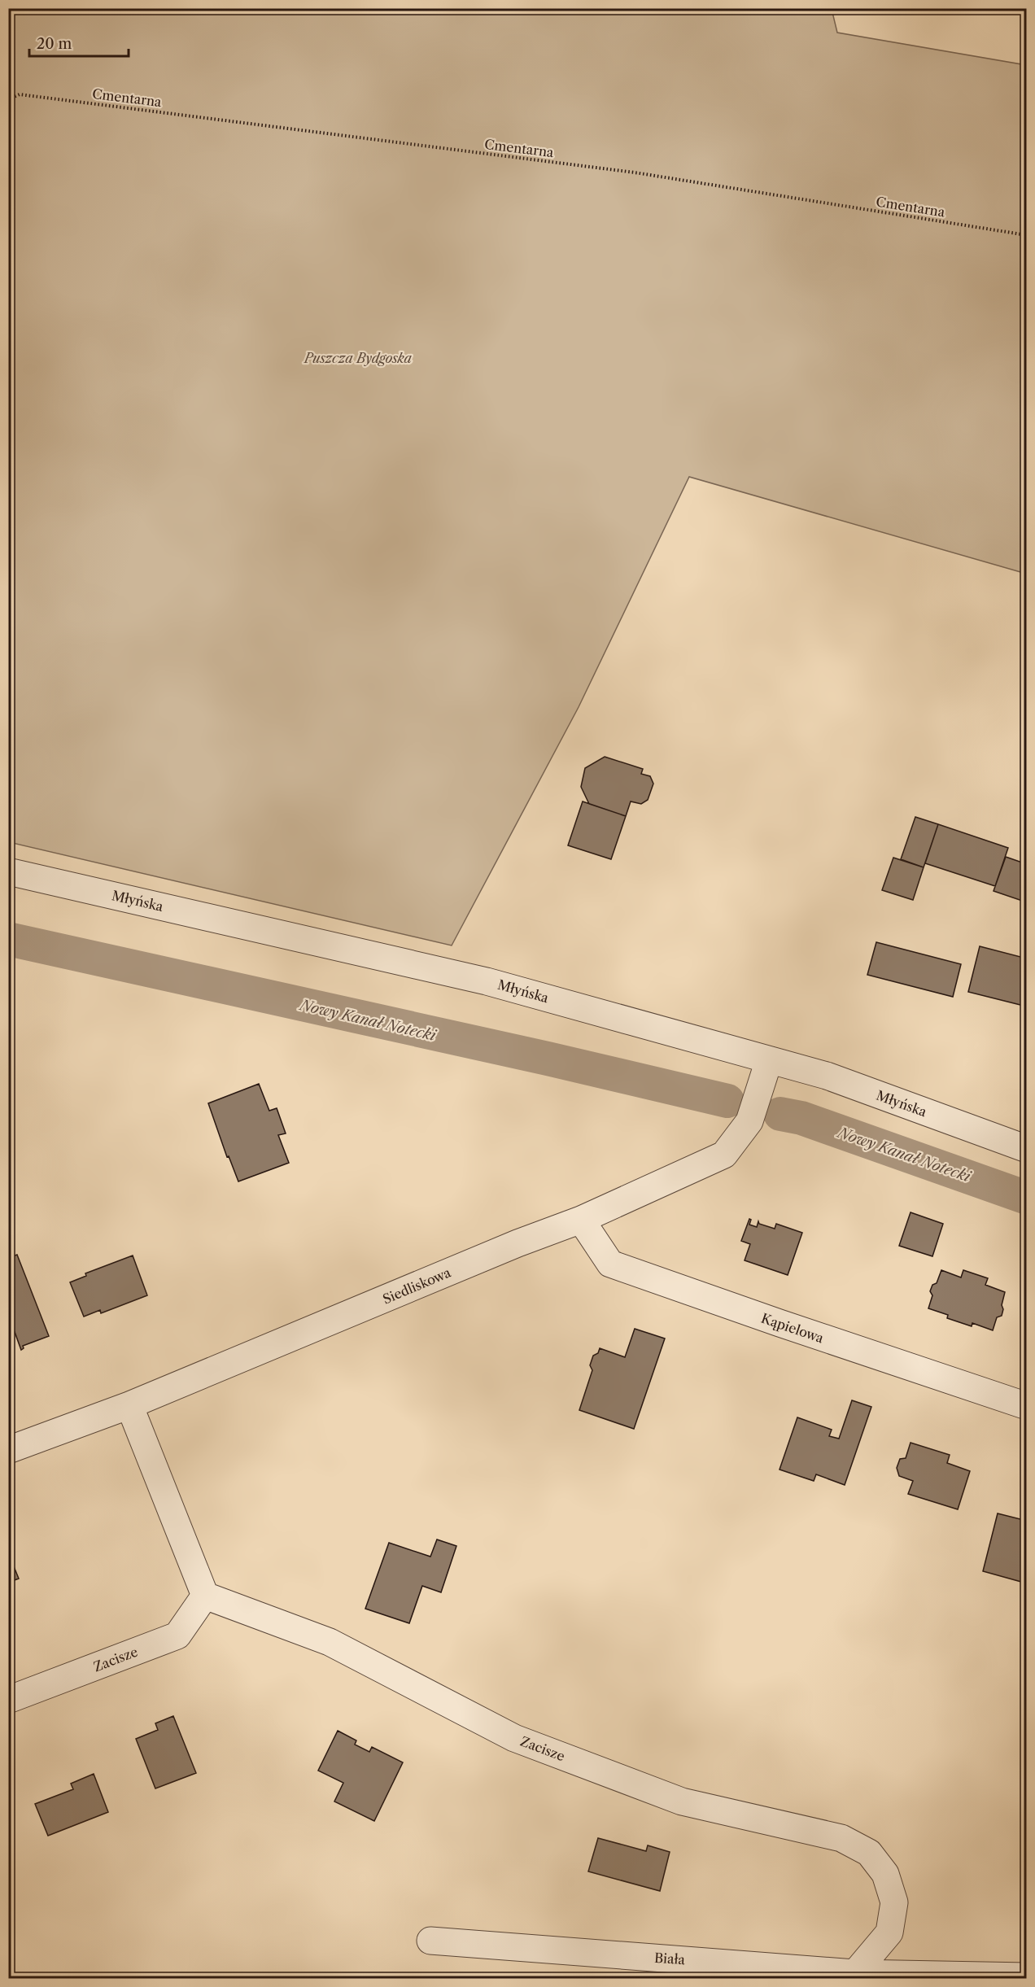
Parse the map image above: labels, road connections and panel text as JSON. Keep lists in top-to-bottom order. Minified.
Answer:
{"streets":{"street":["Młyńska","Siedliskowa","Kąpielowa","Zacisze","Biała"],"path":["Cmentarna"]},"crossings":[["Młyńska","Siedliskowa"],["Siedliskowa","Kąpielowa"],["Zacisze","Biała"]],"water":["Nowy Kanał Notecki"],"parks":["Puszcza Bydgoska"],"scale_bar":"20 m"}
